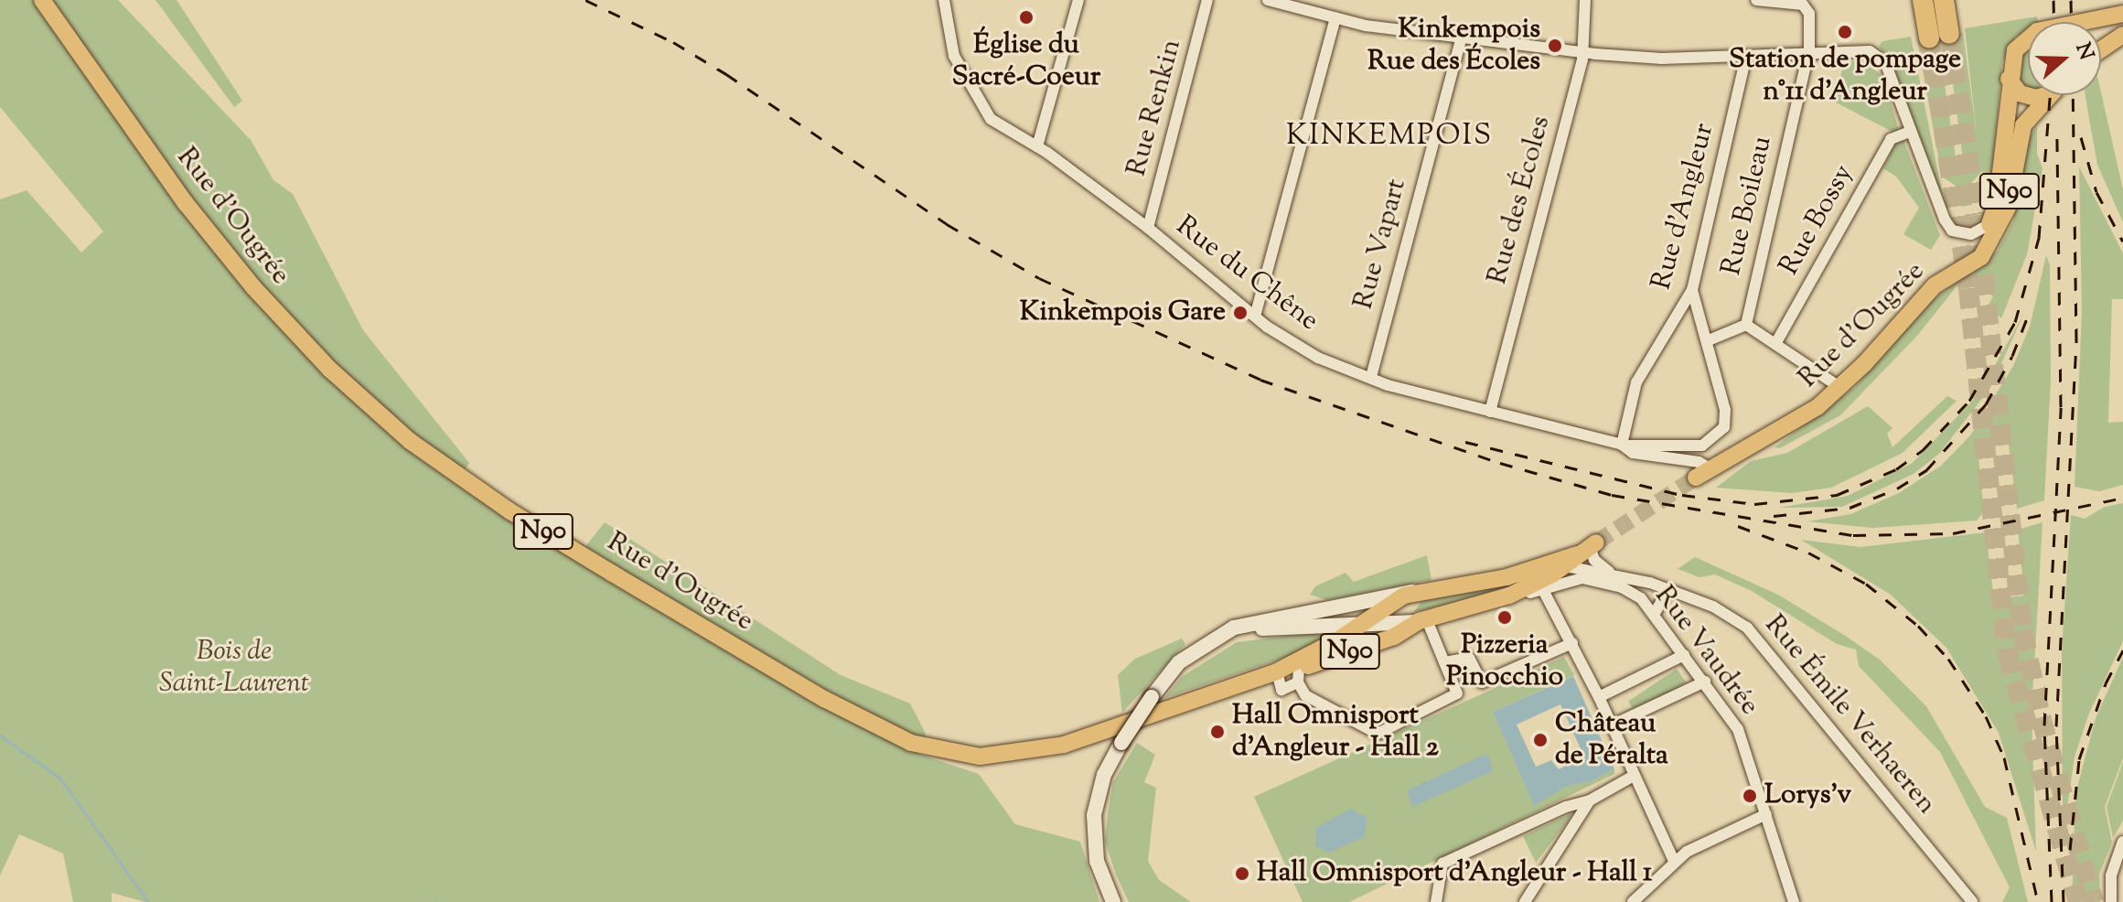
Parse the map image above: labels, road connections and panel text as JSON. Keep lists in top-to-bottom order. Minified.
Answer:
{"streets":{"main road":["N90","Rue d'Ougrée"],"street":["Rue Renkin","Rue des Écoles","Rue Boileau","Rue d'Angleur","Rue Bossy","Rue Vapart","Rue du Chêne","Rue Vaudrée","Rue Émile Verhaeren"]},"crossings":[["Rue Renkin","Rue du Chêne"],["Rue des Écoles","Rue du Chêne"],["Rue d'Angleur","Rue du Chêne"],["Rue d'Ougrée","Rue du Chêne"],["Rue d'Ougrée","Rue Vaudrée"],["Rue d'Ougrée","Rue Émile Verhaeren"],["Rue Vapart","Rue du Chêne"]],"districts":["KINKEMPOIS"],"parks":["Bois de Saint-Laurent"],"places":["Église du Sacré-Coeur","Station de pompage n°11 d'Angleur","Kinkempois Rue des Écoles","Kinkempois Gare","Pizzeria Pinocchio","Hall Omnisport d'Angleur - Hall 2","Château de Péralta","Lorys'v","Hall Omnisport d'Angleur - Hall 1"],"north":"right"}
